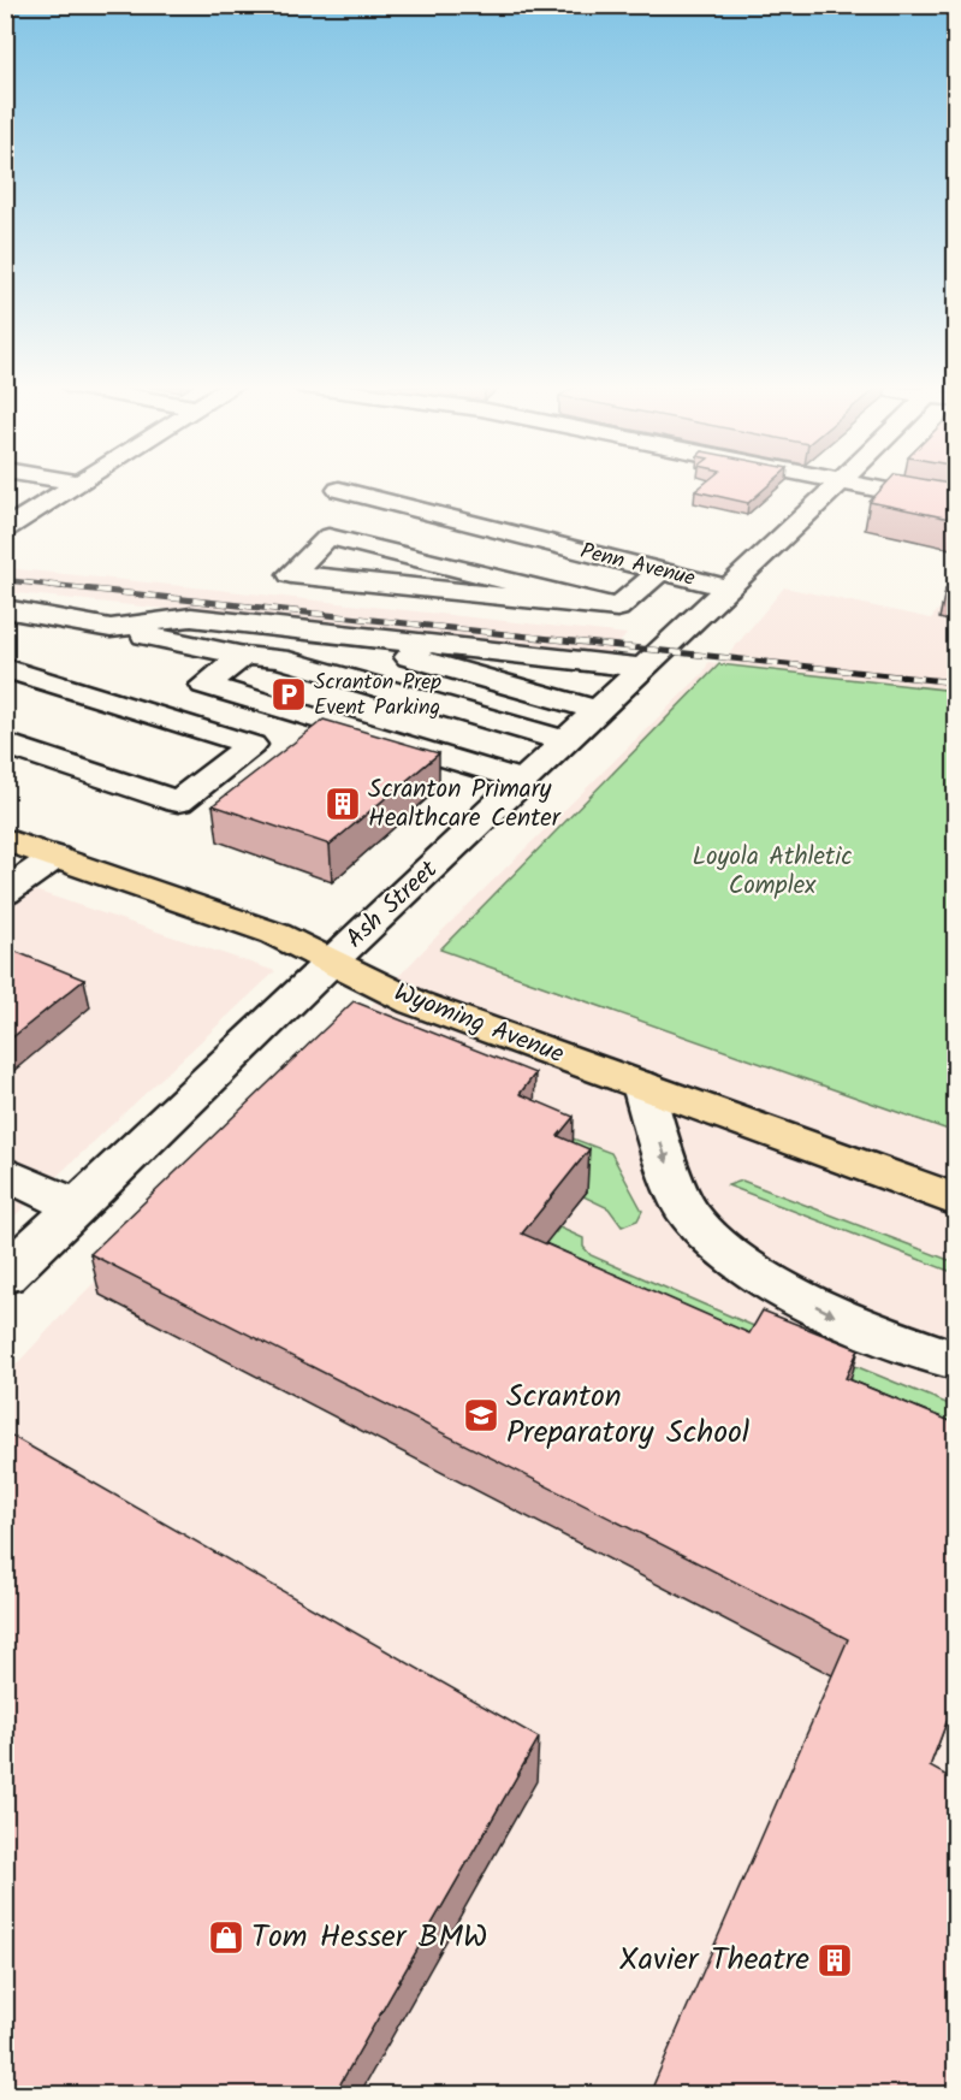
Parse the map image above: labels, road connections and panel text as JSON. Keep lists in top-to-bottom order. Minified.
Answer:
{"streets":{"main road":["Wyoming Avenue"],"street":["Penn Avenue","Ash Street"]},"crossings":[["Penn Avenue","Ash Street"],["Ash Street","Wyoming Avenue"]],"parks":["Loyola Athletic Complex"],"places":{"parking":["Scranton Prep Event Parking"],"building":["Scranton Primary Healthcare Center","Xavier Theatre"],"school or university":["Scranton Preparatory School"],"shop":["Tom Hesser BMW"]}}
